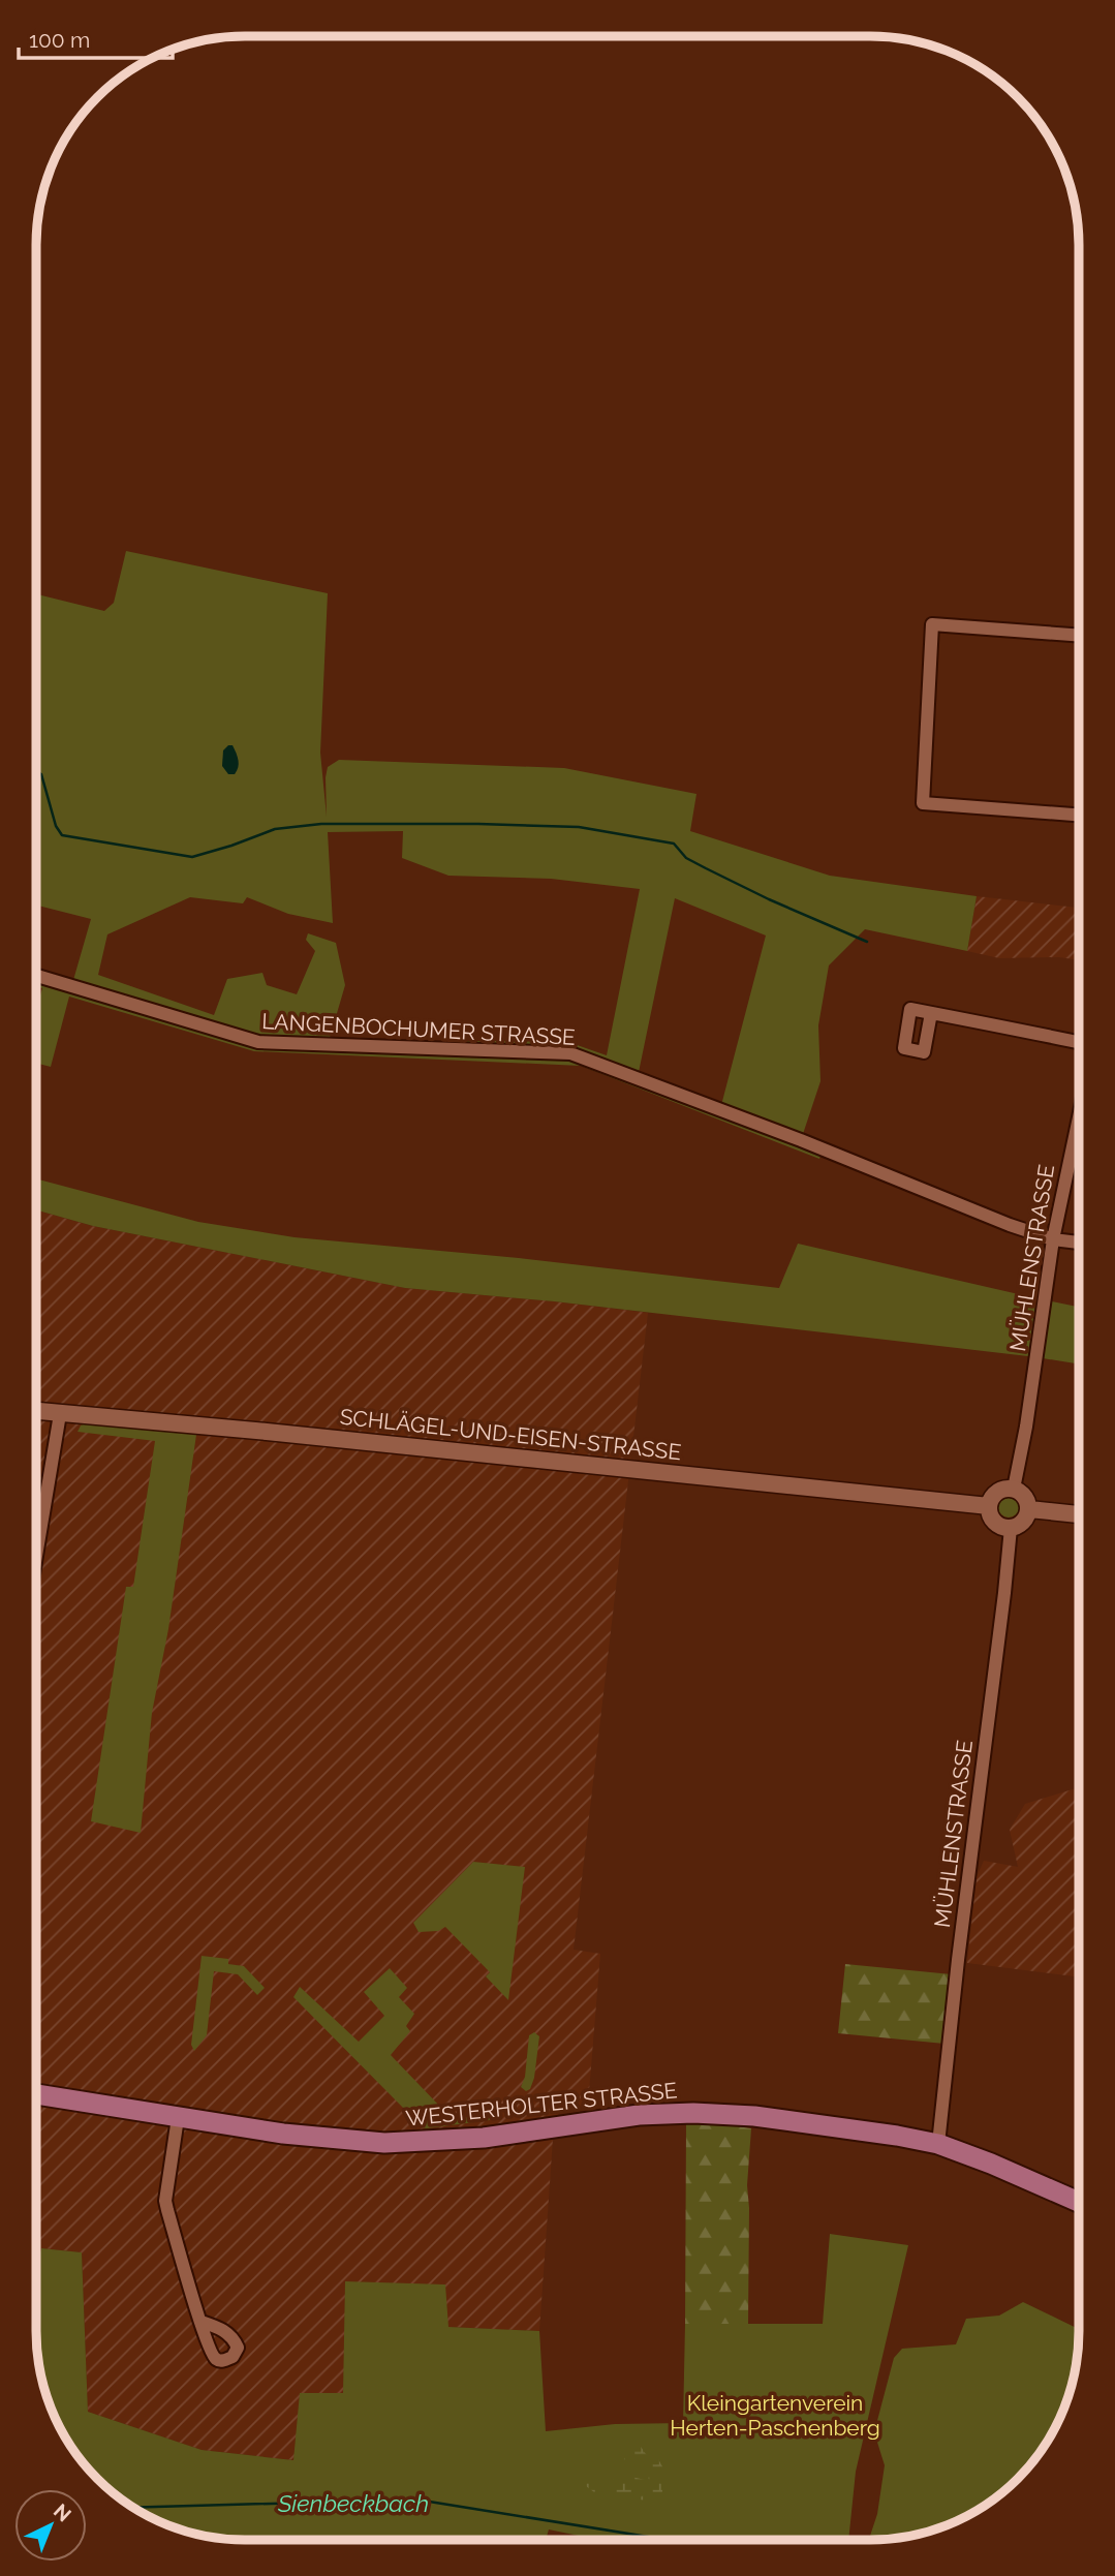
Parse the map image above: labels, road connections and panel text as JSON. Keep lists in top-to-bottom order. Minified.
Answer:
{"streets":{"main road":["WESTERHOLTER STRASSE"],"street":["LANGENBOCHUMER STRASSE","MÜHLENSTRASSE","SCHLÄGEL-UND-EISEN-STRASSE"]},"crossings":[["LANGENBOCHUMER STRASSE","MÜHLENSTRASSE"],["MÜHLENSTRASSE","SCHLÄGEL-UND-EISEN-STRASSE"],["MÜHLENSTRASSE","WESTERHOLTER STRASSE"]],"water":["Sienbeckbach"],"parks":["Kleingartenverein Herten-Paschenberg"],"scale_bar":"100 m","north":"top right"}
